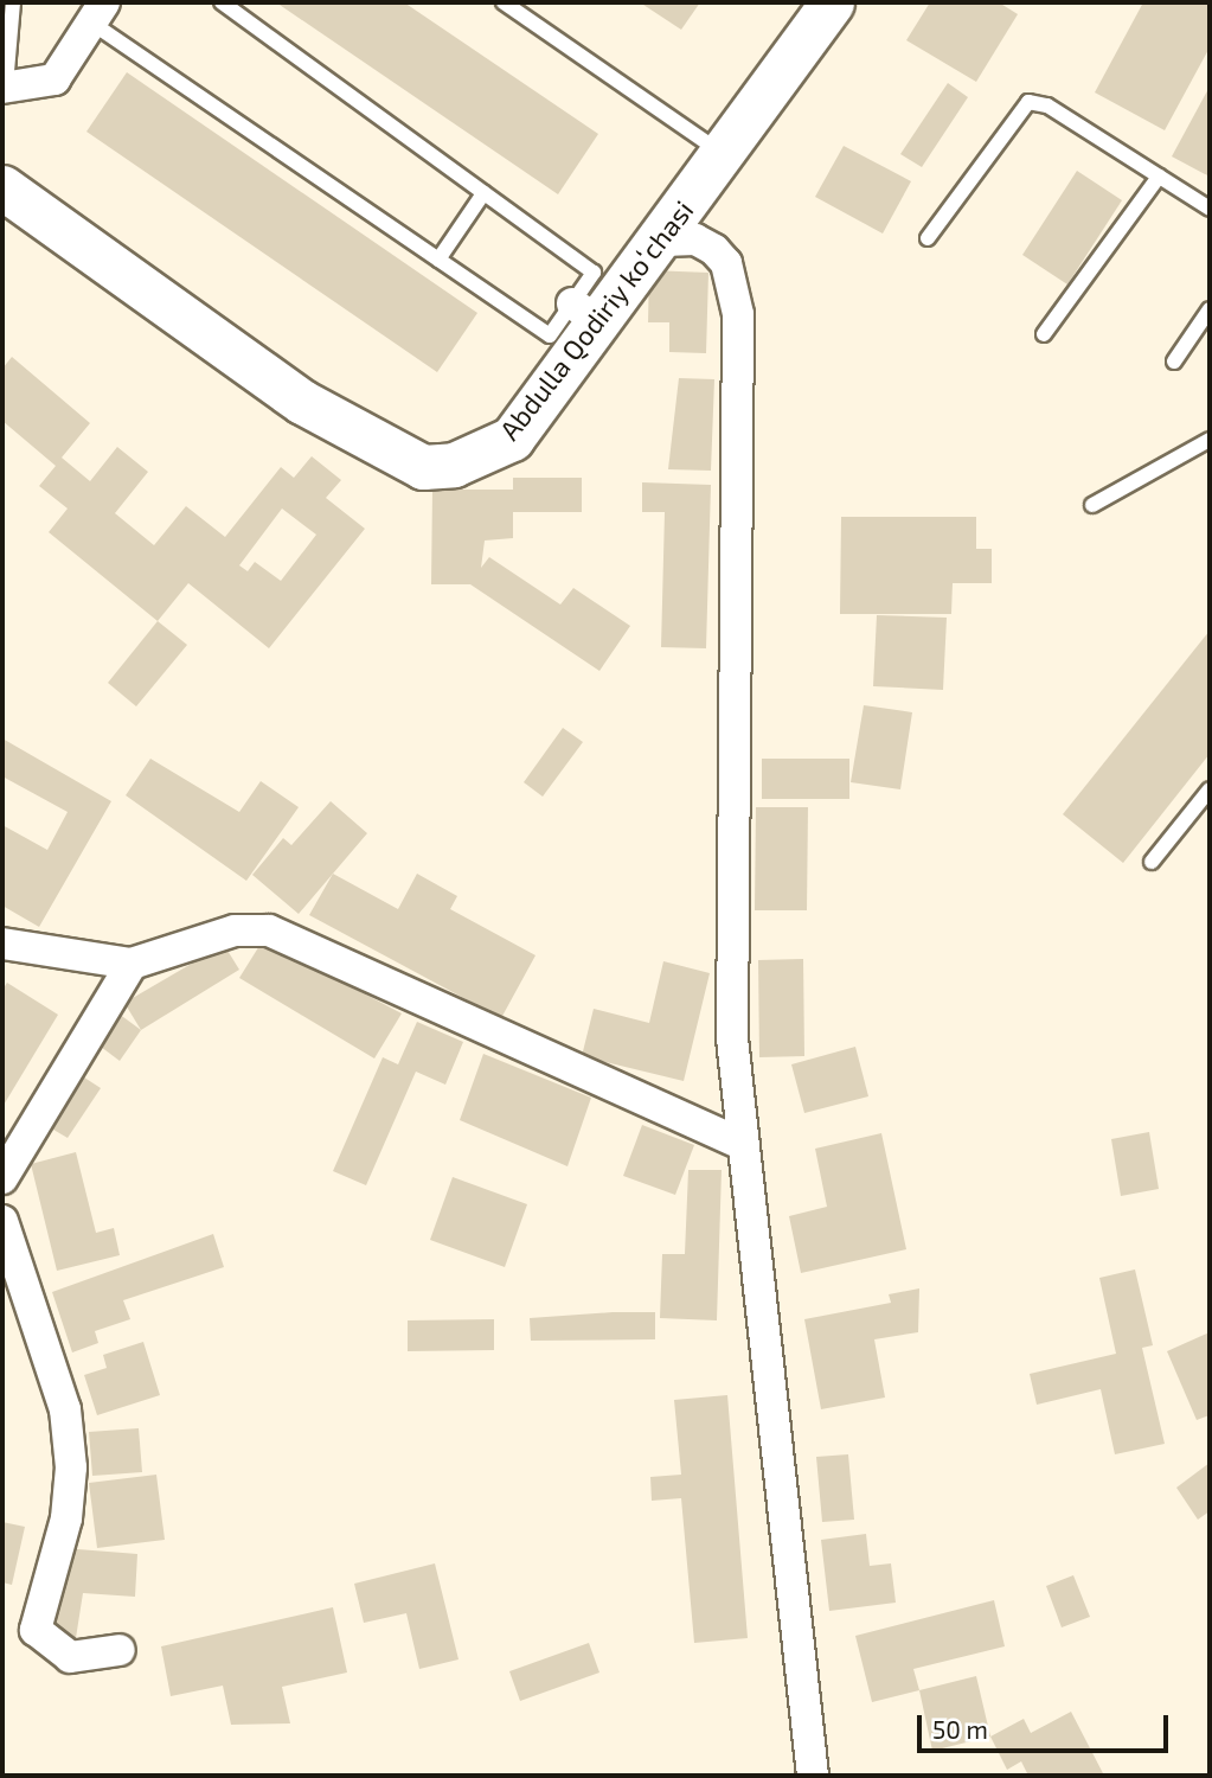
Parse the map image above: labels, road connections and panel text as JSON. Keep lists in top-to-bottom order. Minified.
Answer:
{"streets":{"street":["Abdulla Qodiriy koʻchasi"]},"scale_bar":"50 m"}
